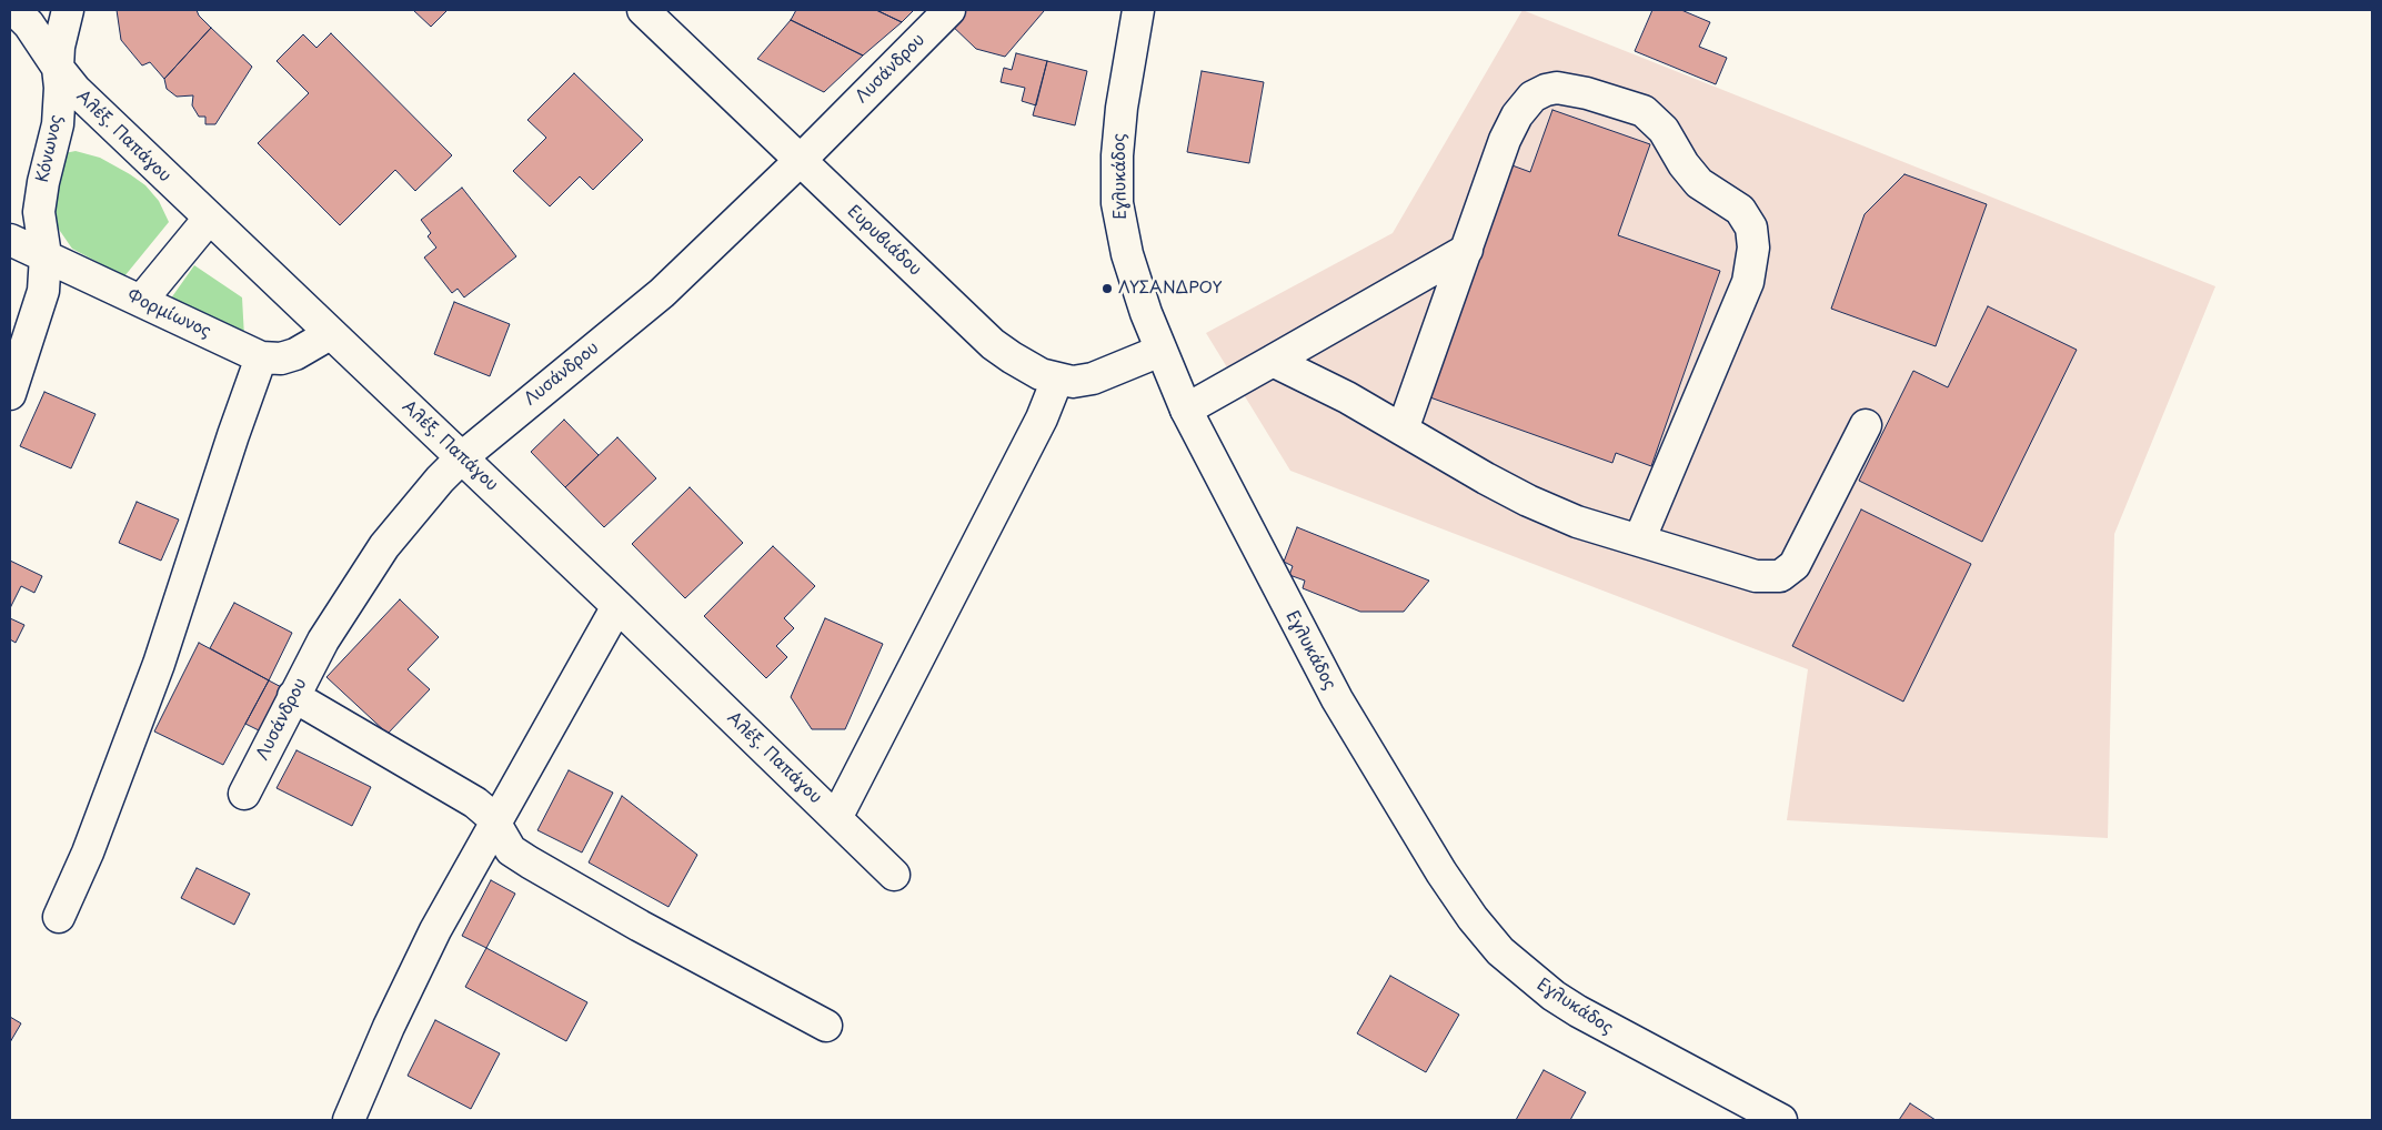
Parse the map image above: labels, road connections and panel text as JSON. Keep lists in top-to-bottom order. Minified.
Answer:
{"streets":{"street":["Λυσάνδρου","Αλέξ. Παπάγου","Κόνωνος","Εγλυκάδος","Ευρυβιάδου","Φορμίωνος"]},"crossings":[["Λυσάνδρου","Αλέξ. Παπάγου"],["Λυσάνδρου","Ευρυβιάδου"],["Αλέξ. Παπάγου","Κόνωνος"],["Αλέξ. Παπάγου","Φορμίωνος"],["Κόνωνος","Φορμίωνος"],["Εγλυκάδος","Ευρυβιάδου"]],"places":["ΛΥΣΑΝΔΡΟΥ"]}
